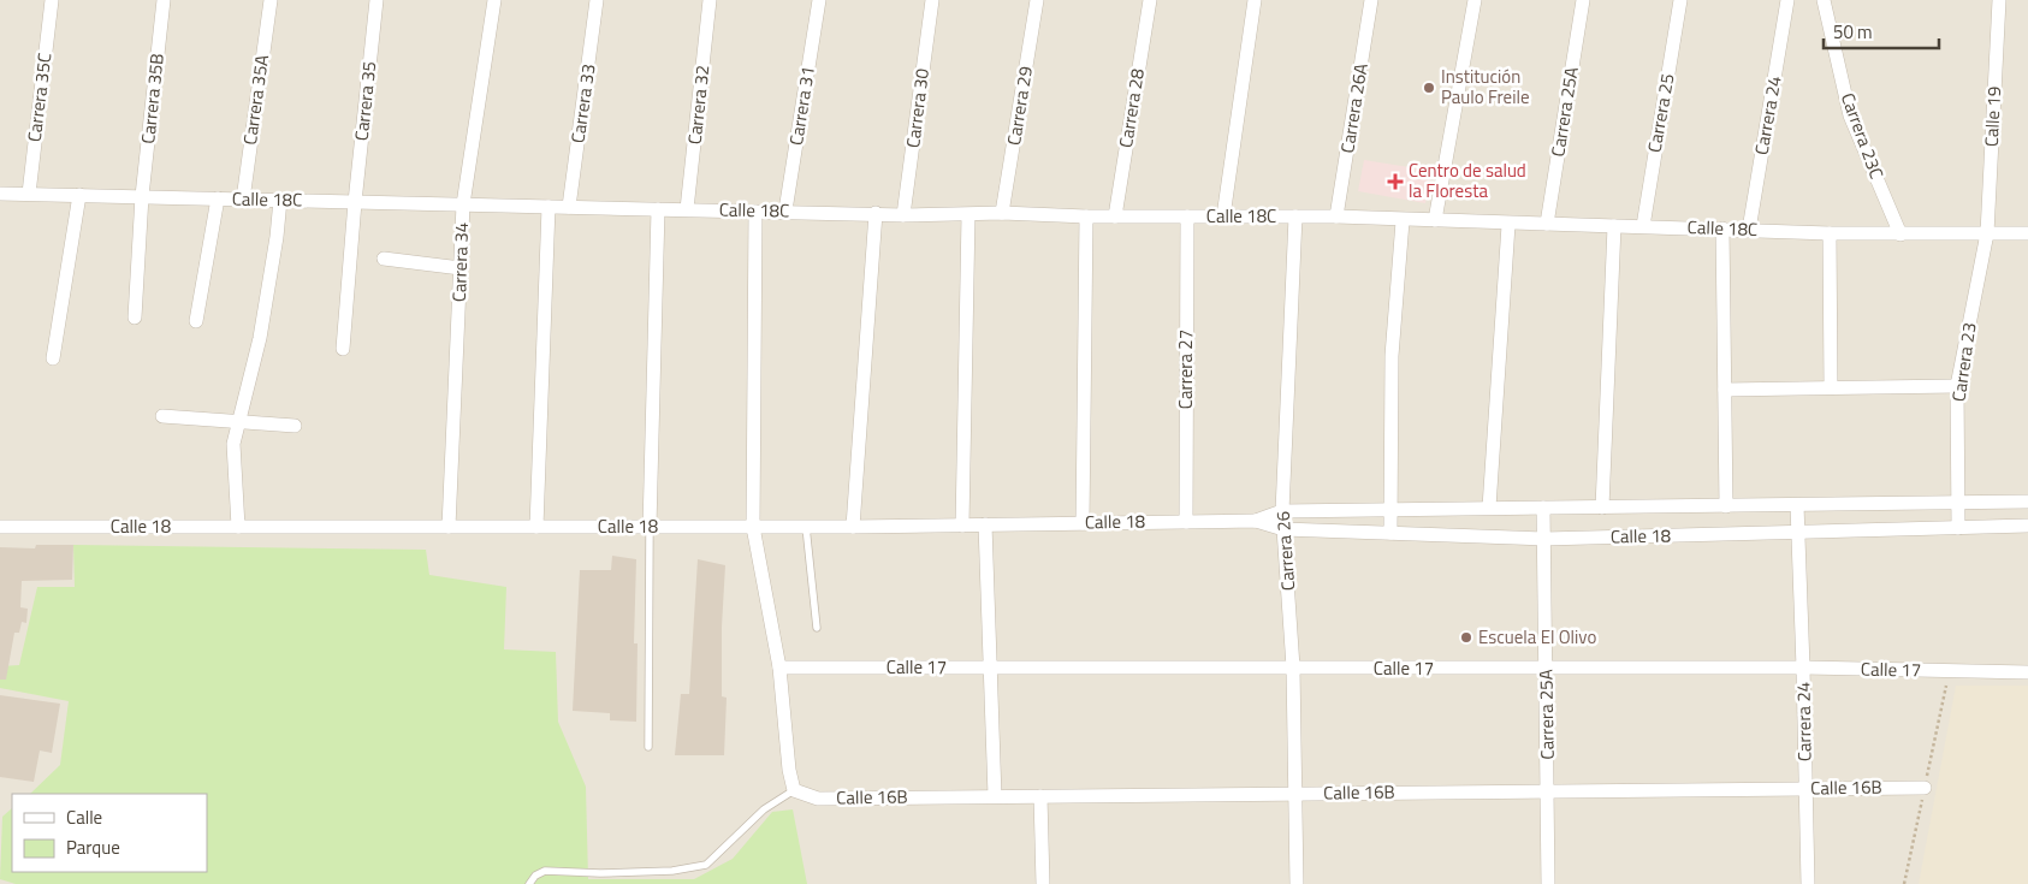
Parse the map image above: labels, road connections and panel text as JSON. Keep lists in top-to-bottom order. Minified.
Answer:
{"streets":{"street":["Carrera 35C","Carrera 35B","Carrera 35A","Carrera 35","Carrera 33","Carrera 32","Carrera 31","Carrera 29","Carrera 30","Carrera 28","Carrera 26A","Carrera 25A","Carrera 25","Carrera 24","Calle 19","Carrera 23C","Calle 18C","Carrera 34","Carrera 23","Carrera 27","Calle 18","Carrera 26","Calle 17","Calle 16B"]},"crossings":[["Carrera 35C","Calle 18C"],["Carrera 35B","Calle 18C"],["Carrera 35A","Calle 18C"],["Carrera 35","Calle 18C"],["Carrera 33","Calle 18C"],["Carrera 32","Calle 18C"],["Carrera 31","Calle 18C"],["Carrera 29","Calle 18C"],["Carrera 30","Calle 18C"],["Carrera 28","Calle 18C"],["Carrera 26A","Calle 18C"],["Carrera 25A","Calle 18C"],["Carrera 25A","Calle 18"],["Carrera 25A","Calle 17"],["Carrera 25A","Calle 16B"],["Carrera 25","Calle 18C"],["Carrera 24","Calle 18C"],["Carrera 24","Calle 18"],["Carrera 24","Calle 17"],["Carrera 24","Calle 16B"],["Calle 19","Calle 18C"],["Calle 19","Carrera 23"],["Carrera 23C","Calle 18C"],["Calle 18C","Carrera 34"],["Calle 18C","Carrera 23"],["Calle 18C","Carrera 27"],["Calle 18C","Calle 18"],["Calle 18C","Carrera 26"],["Carrera 34","Calle 18"],["Carrera 23","Calle 18"],["Carrera 27","Calle 18"],["Calle 18","Carrera 26"],["Carrera 26","Calle 17"],["Carrera 26","Calle 16B"]],"places":{"other":["Institución Paulo Freile","Escuela El Olivo"],"health":["Centro de salud la Floresta"]},"legend":["Calle","Parque"],"scale_bar":"50 m"}
